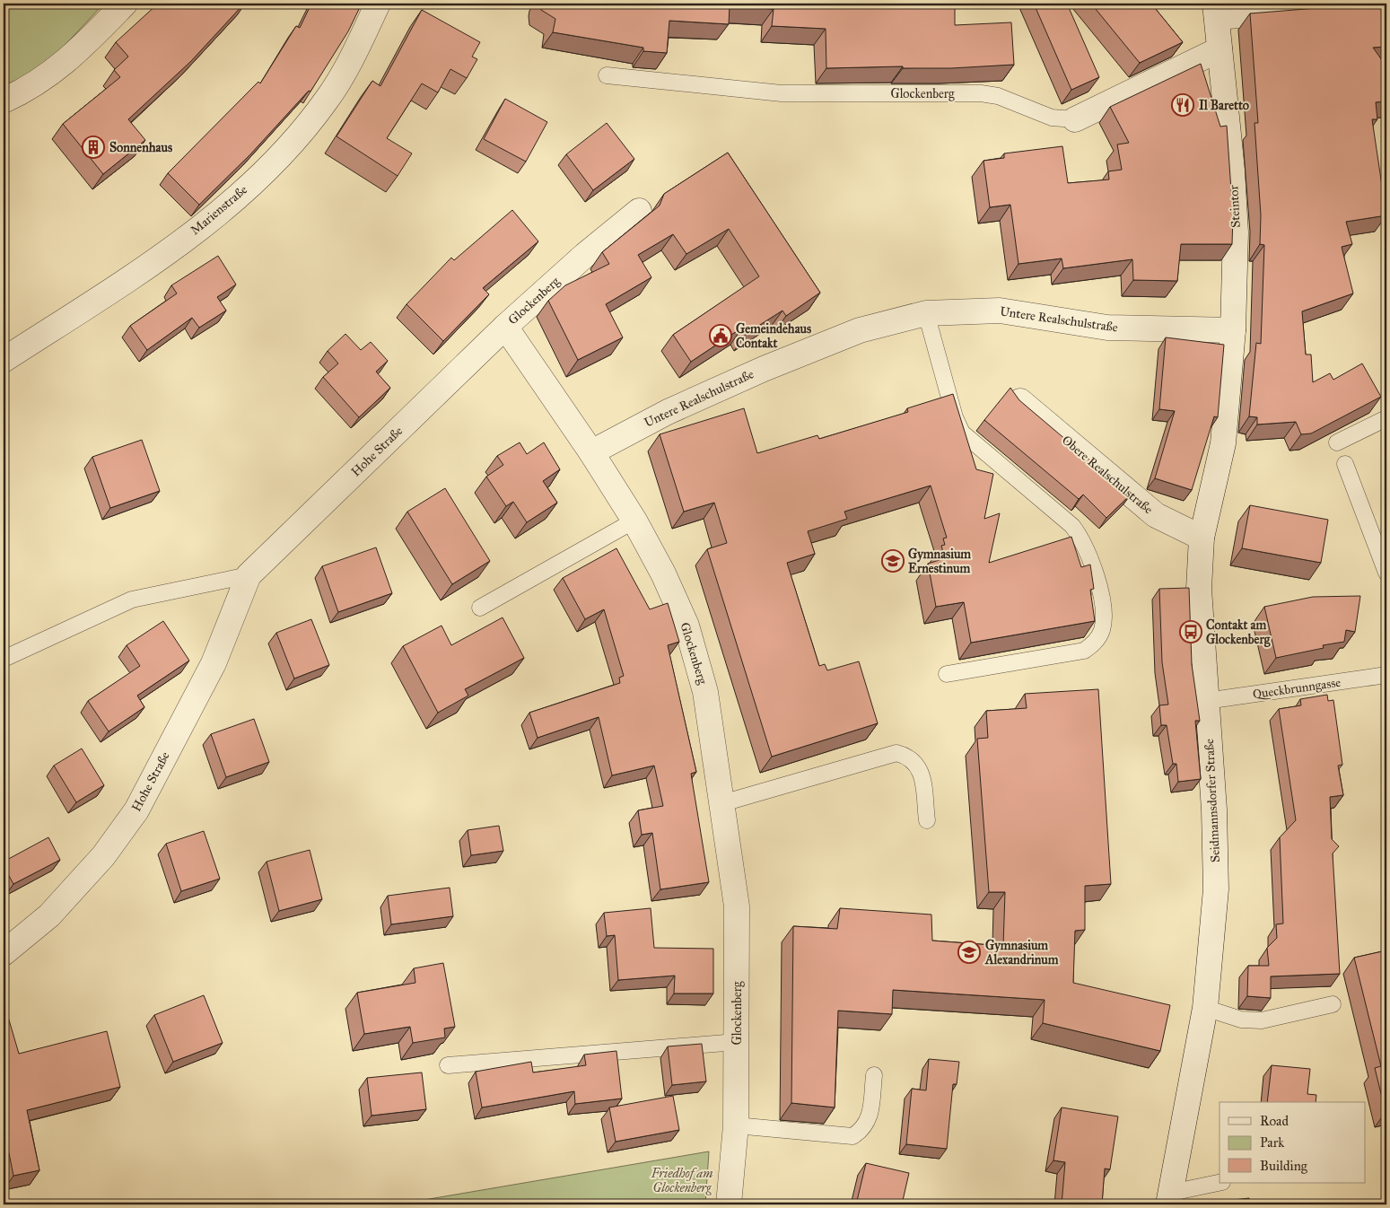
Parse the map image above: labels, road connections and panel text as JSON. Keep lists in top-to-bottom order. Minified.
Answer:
{"streets":{"street":["Glockenberg","Steintor","Marienstraße","Untere Realschulstraße","Hohe Straße","Obere Realschulstraße","Seidmannsdorfer Straße"],"lane":["Queckbrunngasse"]},"crossings":[["Glockenberg","Steintor"],["Glockenberg","Untere Realschulstraße"],["Glockenberg","Hohe Straße"],["Steintor","Untere Realschulstraße"],["Steintor","Seidmannsdorfer Straße"],["Obere Realschulstraße","Seidmannsdorfer Straße"],["Queckbrunngasse","Seidmannsdorfer Straße"]],"parks":["Friedhof am Glockenberg"],"places":{"restaurant":["Il Baretto"],"building":["Sonnenhaus"],"public building":["Gemeindehaus Contakt"],"school or university":["Gymnasium Ernestinum","Gymnasium Alexandrinum"],"bus stop":["Contakt am Glockenberg"]},"legend":["Road","Park","Building"]}
